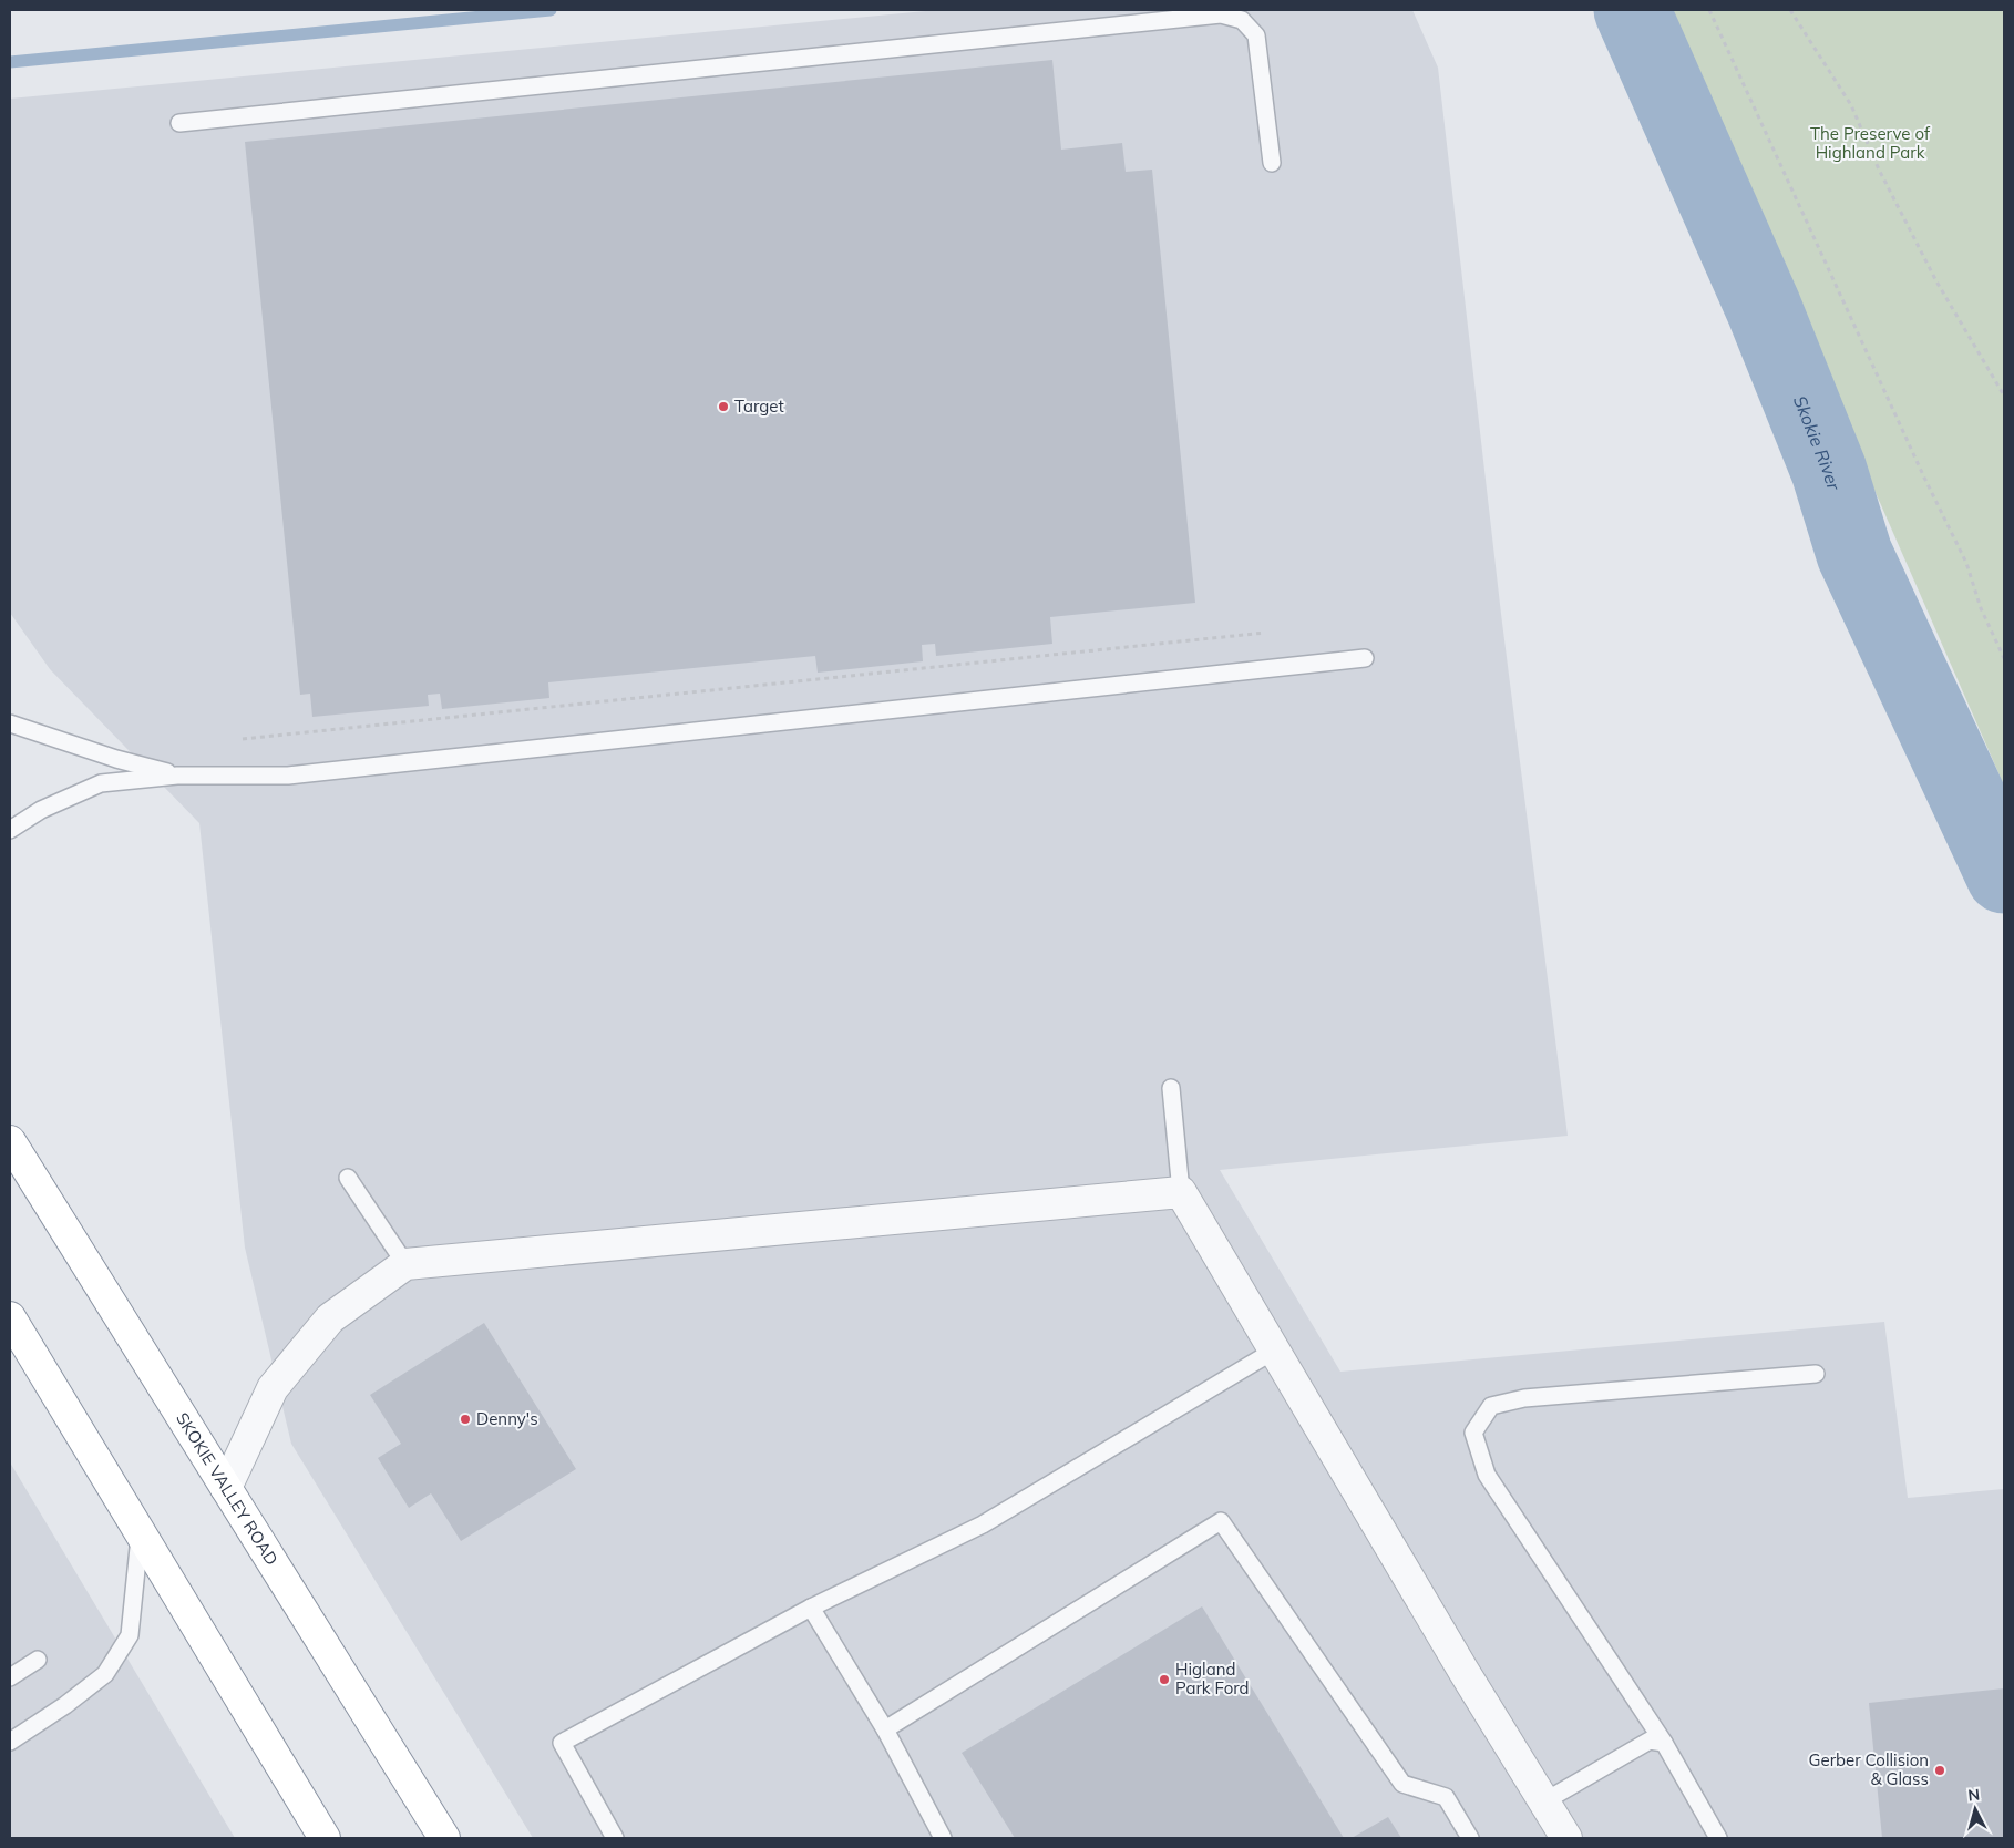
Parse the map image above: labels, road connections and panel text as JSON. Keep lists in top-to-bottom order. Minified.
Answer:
{"streets":{"highway":["SKOKIE VALLEY ROAD"]},"water":["Skokie River"],"parks":["The Preserve of Highland Park"],"places":["Target","Denny's","Higland Park Ford","Gerber Collision & Glass"],"north":"top"}
